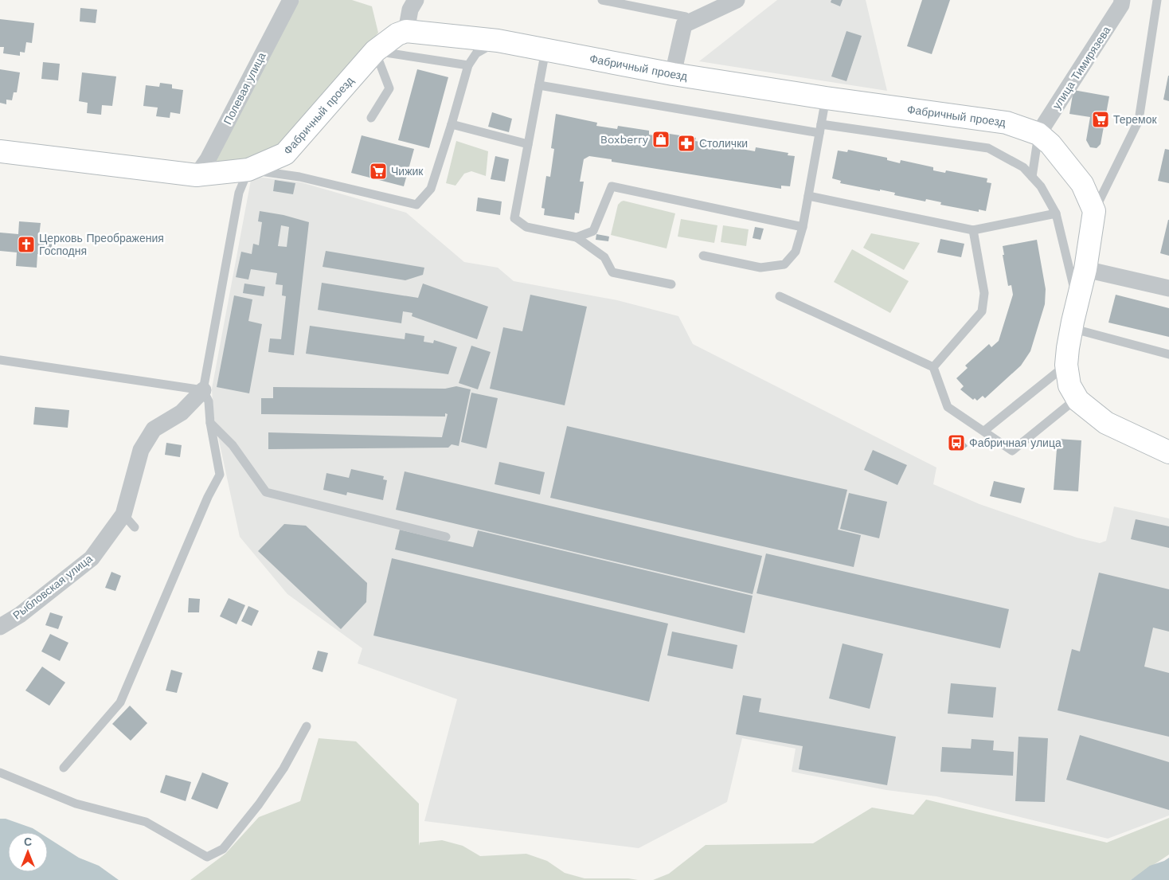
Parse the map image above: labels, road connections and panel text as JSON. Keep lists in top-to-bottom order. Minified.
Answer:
{"streets":{"street":["Фабричный проезд","улица Тимирязева","Полевая улица","Рыбловская улица"]},"crossings":[["Фабричный проезд","улица Тимирязева"],["Фабричный проезд","Полевая улица"]],"places":{"supermarket":["Теремок","Чижик"],"shop":["Boxberry"],"pharmacy":["Столички"],"church":["Церковь Преображения Господня"],"bus stop":["Фабричная улица"]},"north":"top"}
